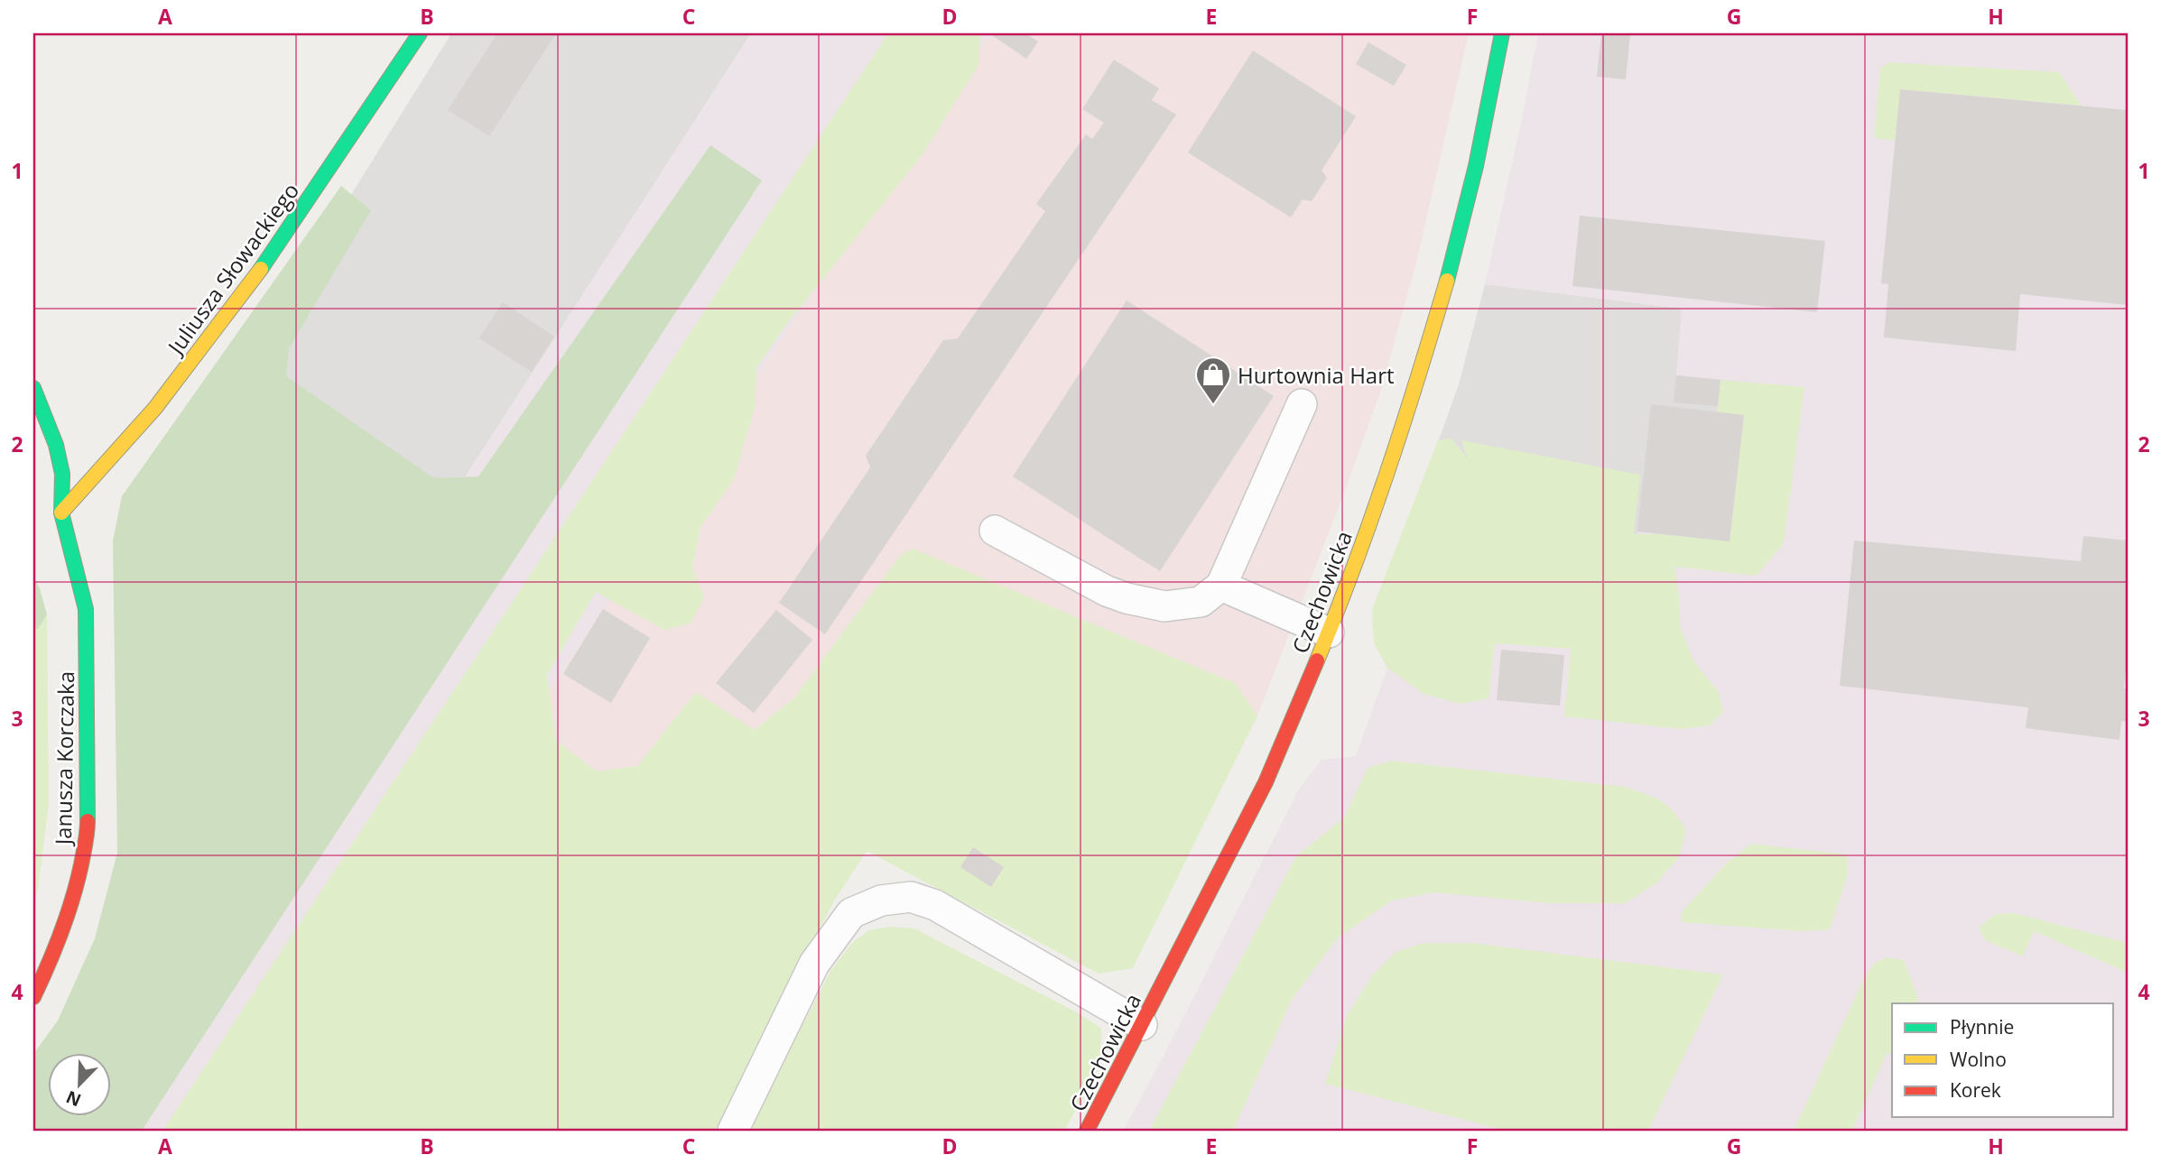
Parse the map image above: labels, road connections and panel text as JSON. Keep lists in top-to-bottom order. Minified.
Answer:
{"streets":{"street":["Juliusza Słowackiego","Czechowicka","Janusza Korczaka"]},"crossings":[["Juliusza Słowackiego","Janusza Korczaka"]],"places":{"shop":["Hurtownia Hart"]},"legend":["Płynnie","Wolno","Korek"],"north":"bottom left","grid":{"columns":["A","B","C","D","E","F","G","H"],"rows":["1","2","3","4"]}}
